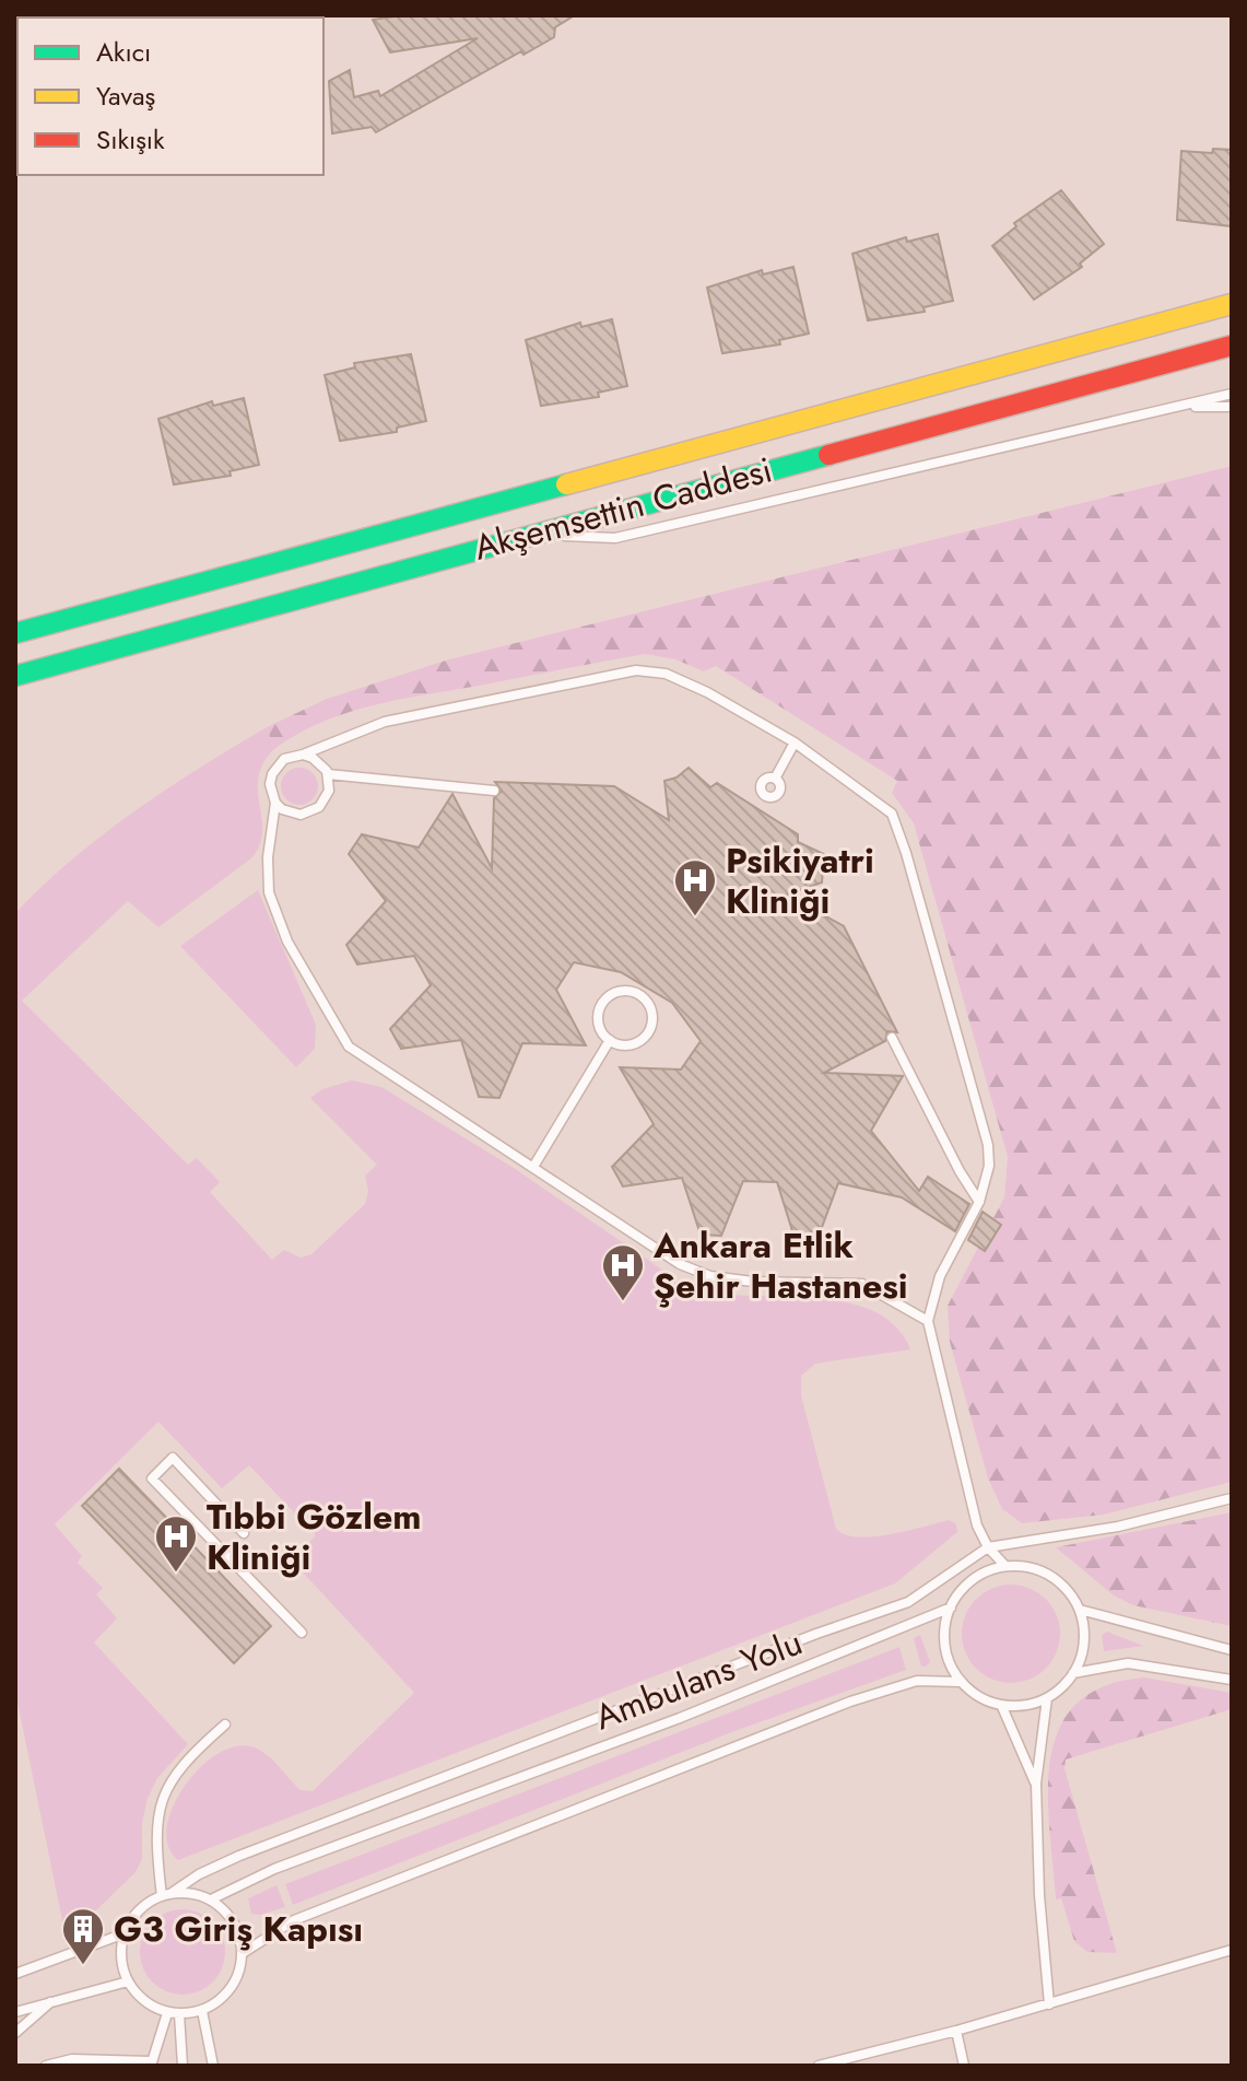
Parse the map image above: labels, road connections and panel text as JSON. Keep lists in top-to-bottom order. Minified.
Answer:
{"streets":{"main road":["Akşemsettin Caddesi"],"lane":["Ambulans Yolu"]},"places":{"hospital":["Psikiyatri Kliniği","Ankara Etlik Şehir Hastanesi","Tıbbi Gözlem Kliniği"],"building":["G3 Giriş Kapısı"]},"legend":["Akıcı","Yavaş","Sıkışık"]}
